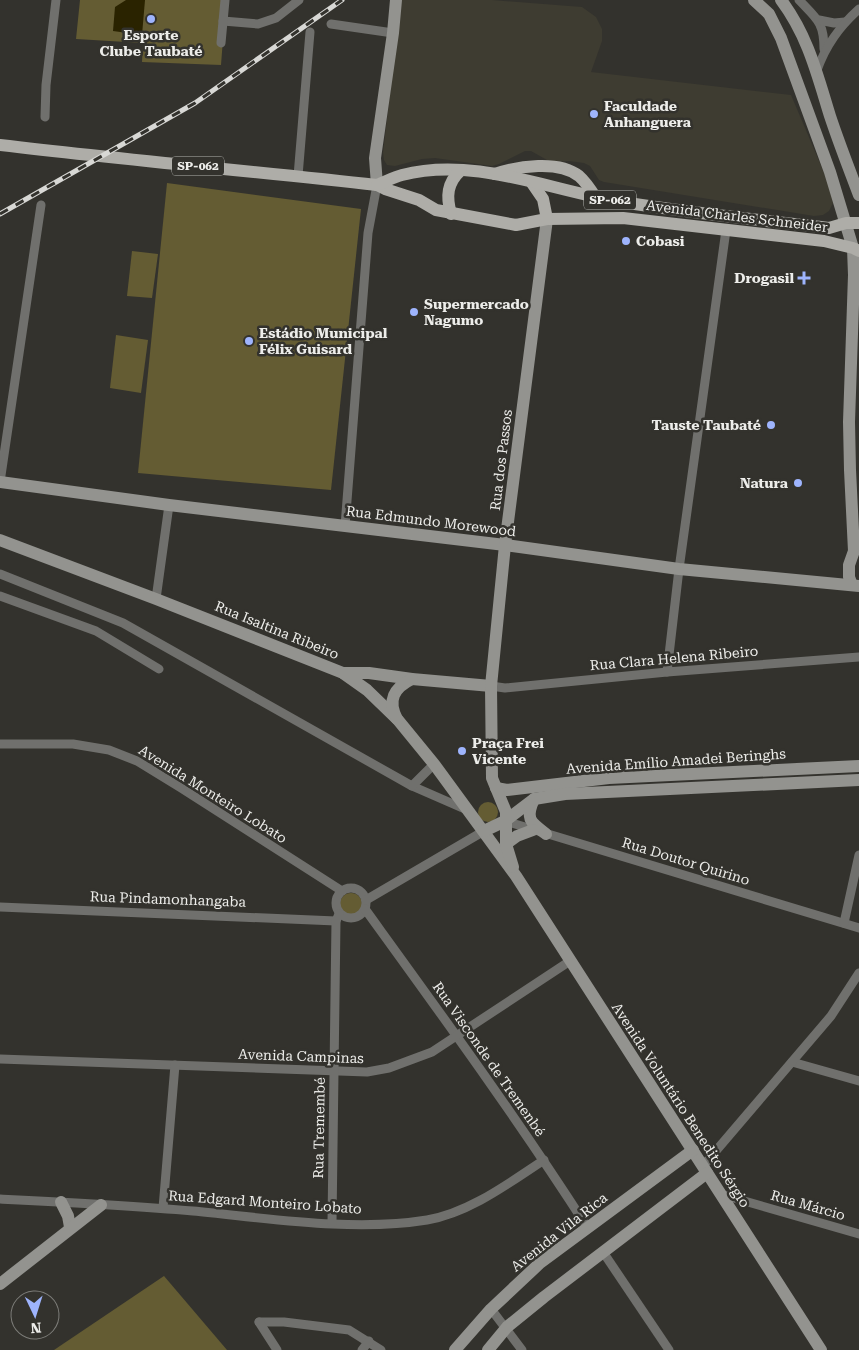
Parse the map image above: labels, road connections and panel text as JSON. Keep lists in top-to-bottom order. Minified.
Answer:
{"streets":{"main road":["SP-062","Avenida Charles Schneider","Rua dos Passos","Rua Edmundo Morewood","Rua Isaltina Ribeiro","Avenida Emílio Amadei Beringhs","Avenida Voluntário Benedito Sérgio","Avenida Vila Rica"],"street":["Rua Clara Helena Ribeiro","Avenida Monteiro Lobato","Rua Doutor Quirino","Rua Pindamonhangaba","Avenida Campinas","Rua Visconde de Tremenbé","Rua Tremembé","Rua Edgard Monteiro Lobato","Rua Márcio"]},"crossings":[["SP-062","Avenida Charles Schneider"],["Avenida Charles Schneider","Rua dos Passos"],["Rua dos Passos","Rua Edmundo Morewood"],["Rua dos Passos","Rua Clara Helena Ribeiro"],["Rua dos Passos","Avenida Emílio Amadei Beringhs"],["Rua dos Passos","Rua Doutor Quirino"],["Rua dos Passos","Avenida Voluntário Benedito Sérgio"],["Rua Isaltina Ribeiro","Avenida Voluntário Benedito Sérgio"],["Avenida Monteiro Lobato","Rua Pindamonhangaba"],["Avenida Monteiro Lobato","Rua Visconde de Tremenbé"],["Avenida Monteiro Lobato","Rua Tremembé"],["Rua Doutor Quirino","Avenida Voluntário Benedito Sérgio"],["Rua Pindamonhangaba","Rua Visconde de Tremenbé"],["Rua Pindamonhangaba","Rua Tremembé"],["Avenida Campinas","Rua Visconde de Tremenbé"],["Avenida Campinas","Avenida Voluntário Benedito Sérgio"],["Avenida Campinas","Rua Tremembé"],["Rua Visconde de Tremenbé","Rua Tremembé"],["Rua Visconde de Tremenbé","Rua Edgard Monteiro Lobato"],["Rua Visconde de Tremenbé","Avenida Vila Rica"],["Avenida Voluntário Benedito Sérgio","Rua Márcio"],["Avenida Voluntário Benedito Sérgio","Avenida Vila Rica"],["Rua Tremembé","Rua Edgard Monteiro Lobato"]],"places":{"other":["Esporte Clube Taubaté","Faculdade Anhanguera","Cobasi","Supermercado Nagumo","Estádio Municipal Félix Guisard","Tauste Taubaté","Natura","Praça Frei Vicente"],"health":["Drogasil"]},"north":"bottom"}
